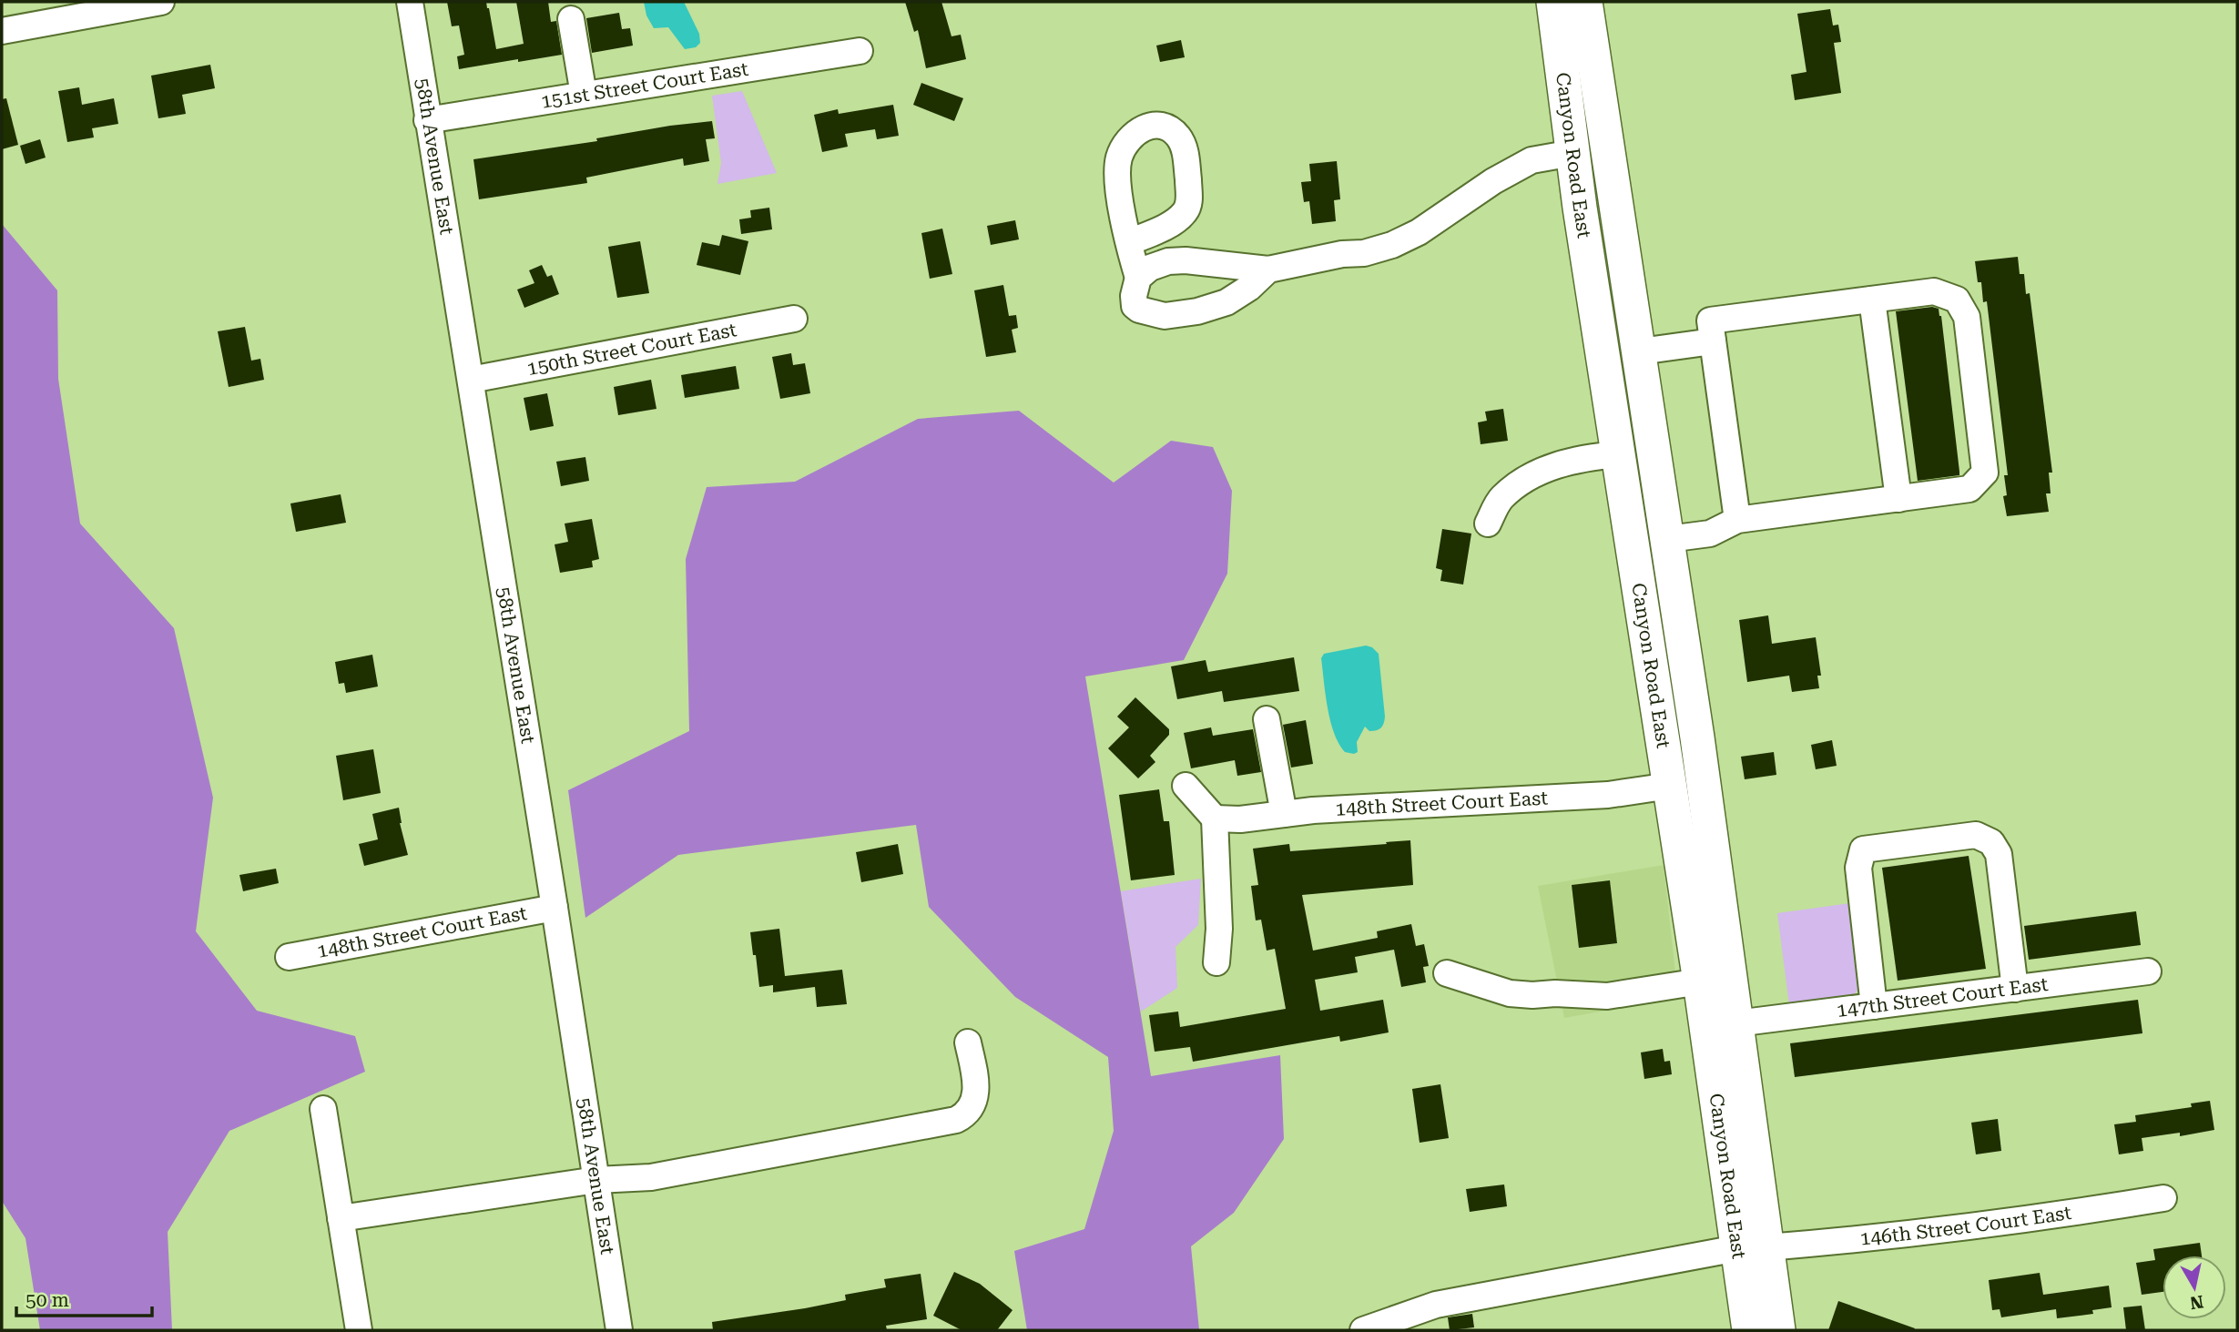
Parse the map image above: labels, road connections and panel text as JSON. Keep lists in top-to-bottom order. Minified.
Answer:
{"streets":{"main road":["Canyon Road East"],"street":["151st Street Court East","58th Avenue East","150th Street Court East","148th Street Court East","147th Street Court East","146th Street Court East"]},"crossings":[["151st Street Court East","58th Avenue East"],["58th Avenue East","150th Street Court East"],["58th Avenue East","148th Street Court East"],["Canyon Road East","148th Street Court East"],["Canyon Road East","147th Street Court East"],["Canyon Road East","146th Street Court East"]],"scale_bar":"50 m","north":"bottom"}
